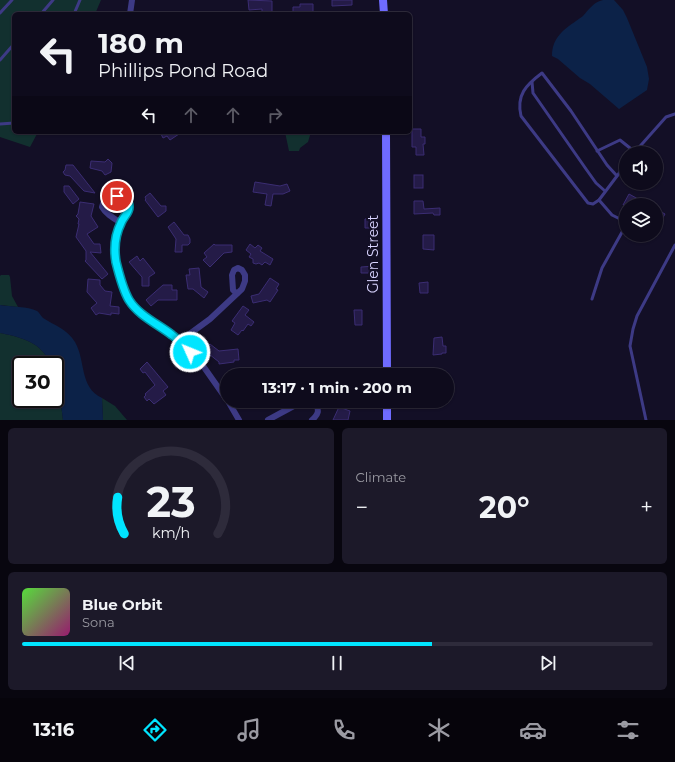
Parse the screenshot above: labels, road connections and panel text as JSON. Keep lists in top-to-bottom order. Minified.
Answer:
{"streets":{"street":["Glen Street"]},"page":{"turn":["180 m","Phillips Pond Road"],"limit":"30","trip":"13:17 · 1 min · 200 m","tile":"Climate","heat":["−","20°","+"],"song":["Blue Orbit","Sona"],"tabs":"13:16","gauge":["23","km/h"]}}
